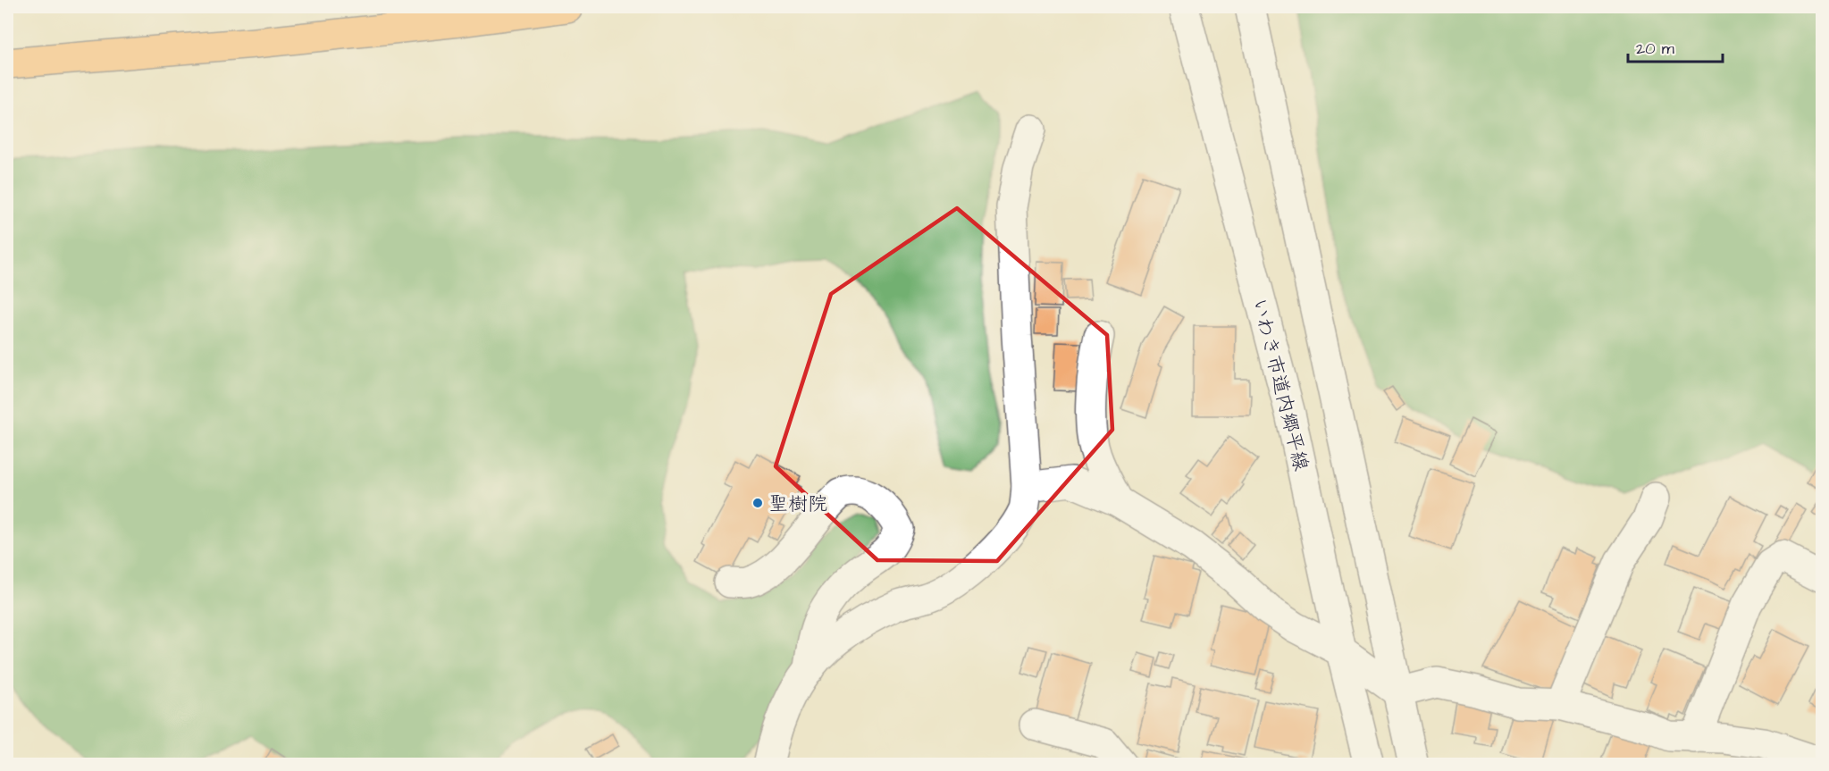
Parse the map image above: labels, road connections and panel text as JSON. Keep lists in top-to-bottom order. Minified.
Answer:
{"streets":{"street":["いわき市道内郷平線"]},"places":["聖樹院"],"scale_bar":"20 m"}
